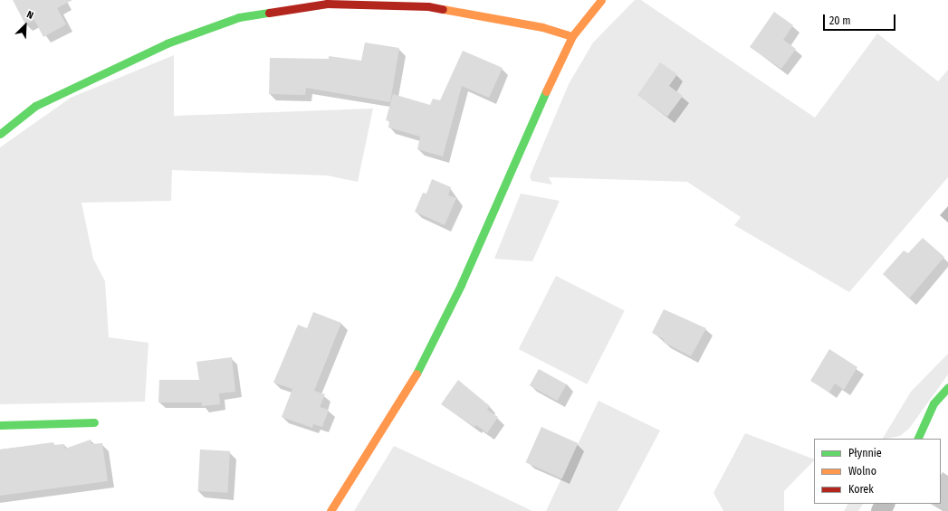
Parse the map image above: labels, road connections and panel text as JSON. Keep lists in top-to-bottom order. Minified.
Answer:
{"legend":["Płynnie","Wolno","Korek"],"scale_bar":"20 m","north":"top right"}
